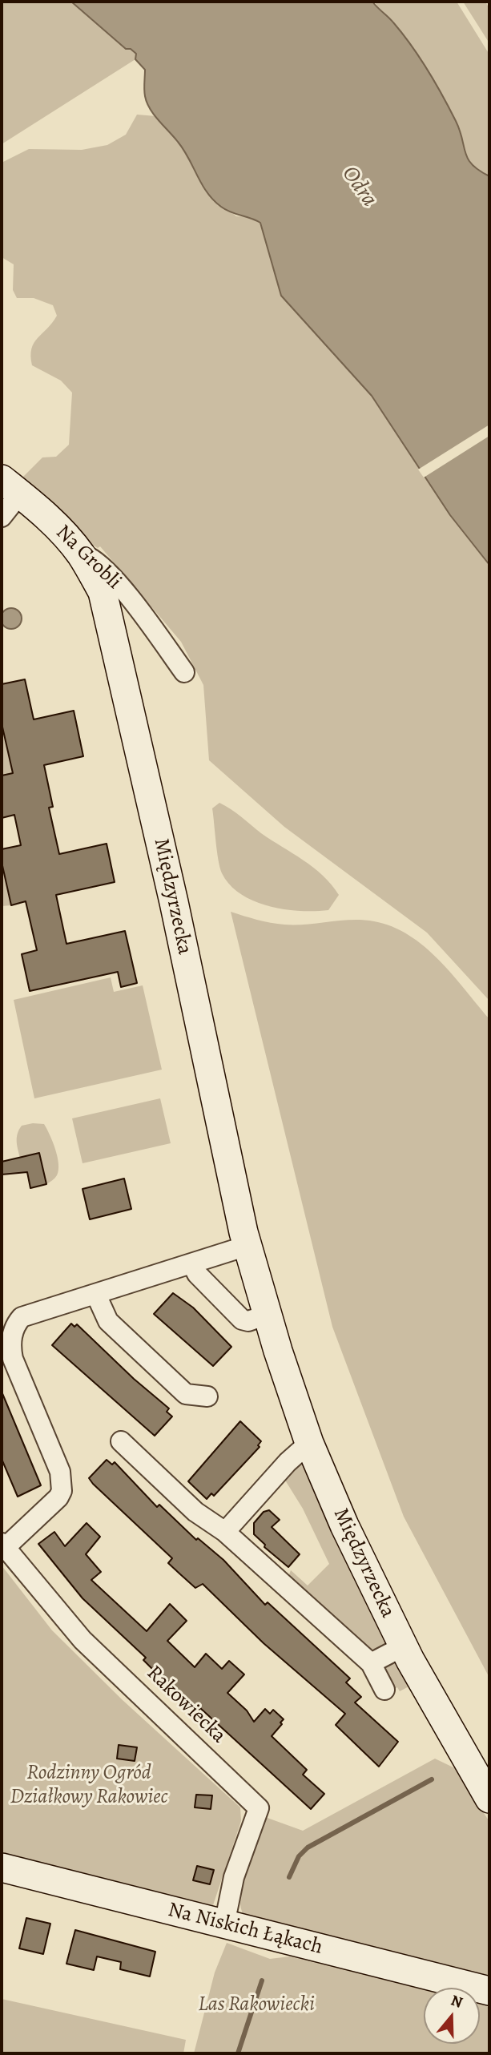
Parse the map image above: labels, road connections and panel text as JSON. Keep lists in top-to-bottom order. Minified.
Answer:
{"streets":{"street":["Na Grobli","Międzyrzecka","Rakowiecka","Na Niskich Łąkach"]},"crossings":[["Na Grobli","Międzyrzecka"],["Rakowiecka","Na Niskich Łąkach"]],"water":["Odra"],"parks":["Rodzinny Ogród Działkowy Rakowiec","Las Rakowiecki"],"north":"top"}
